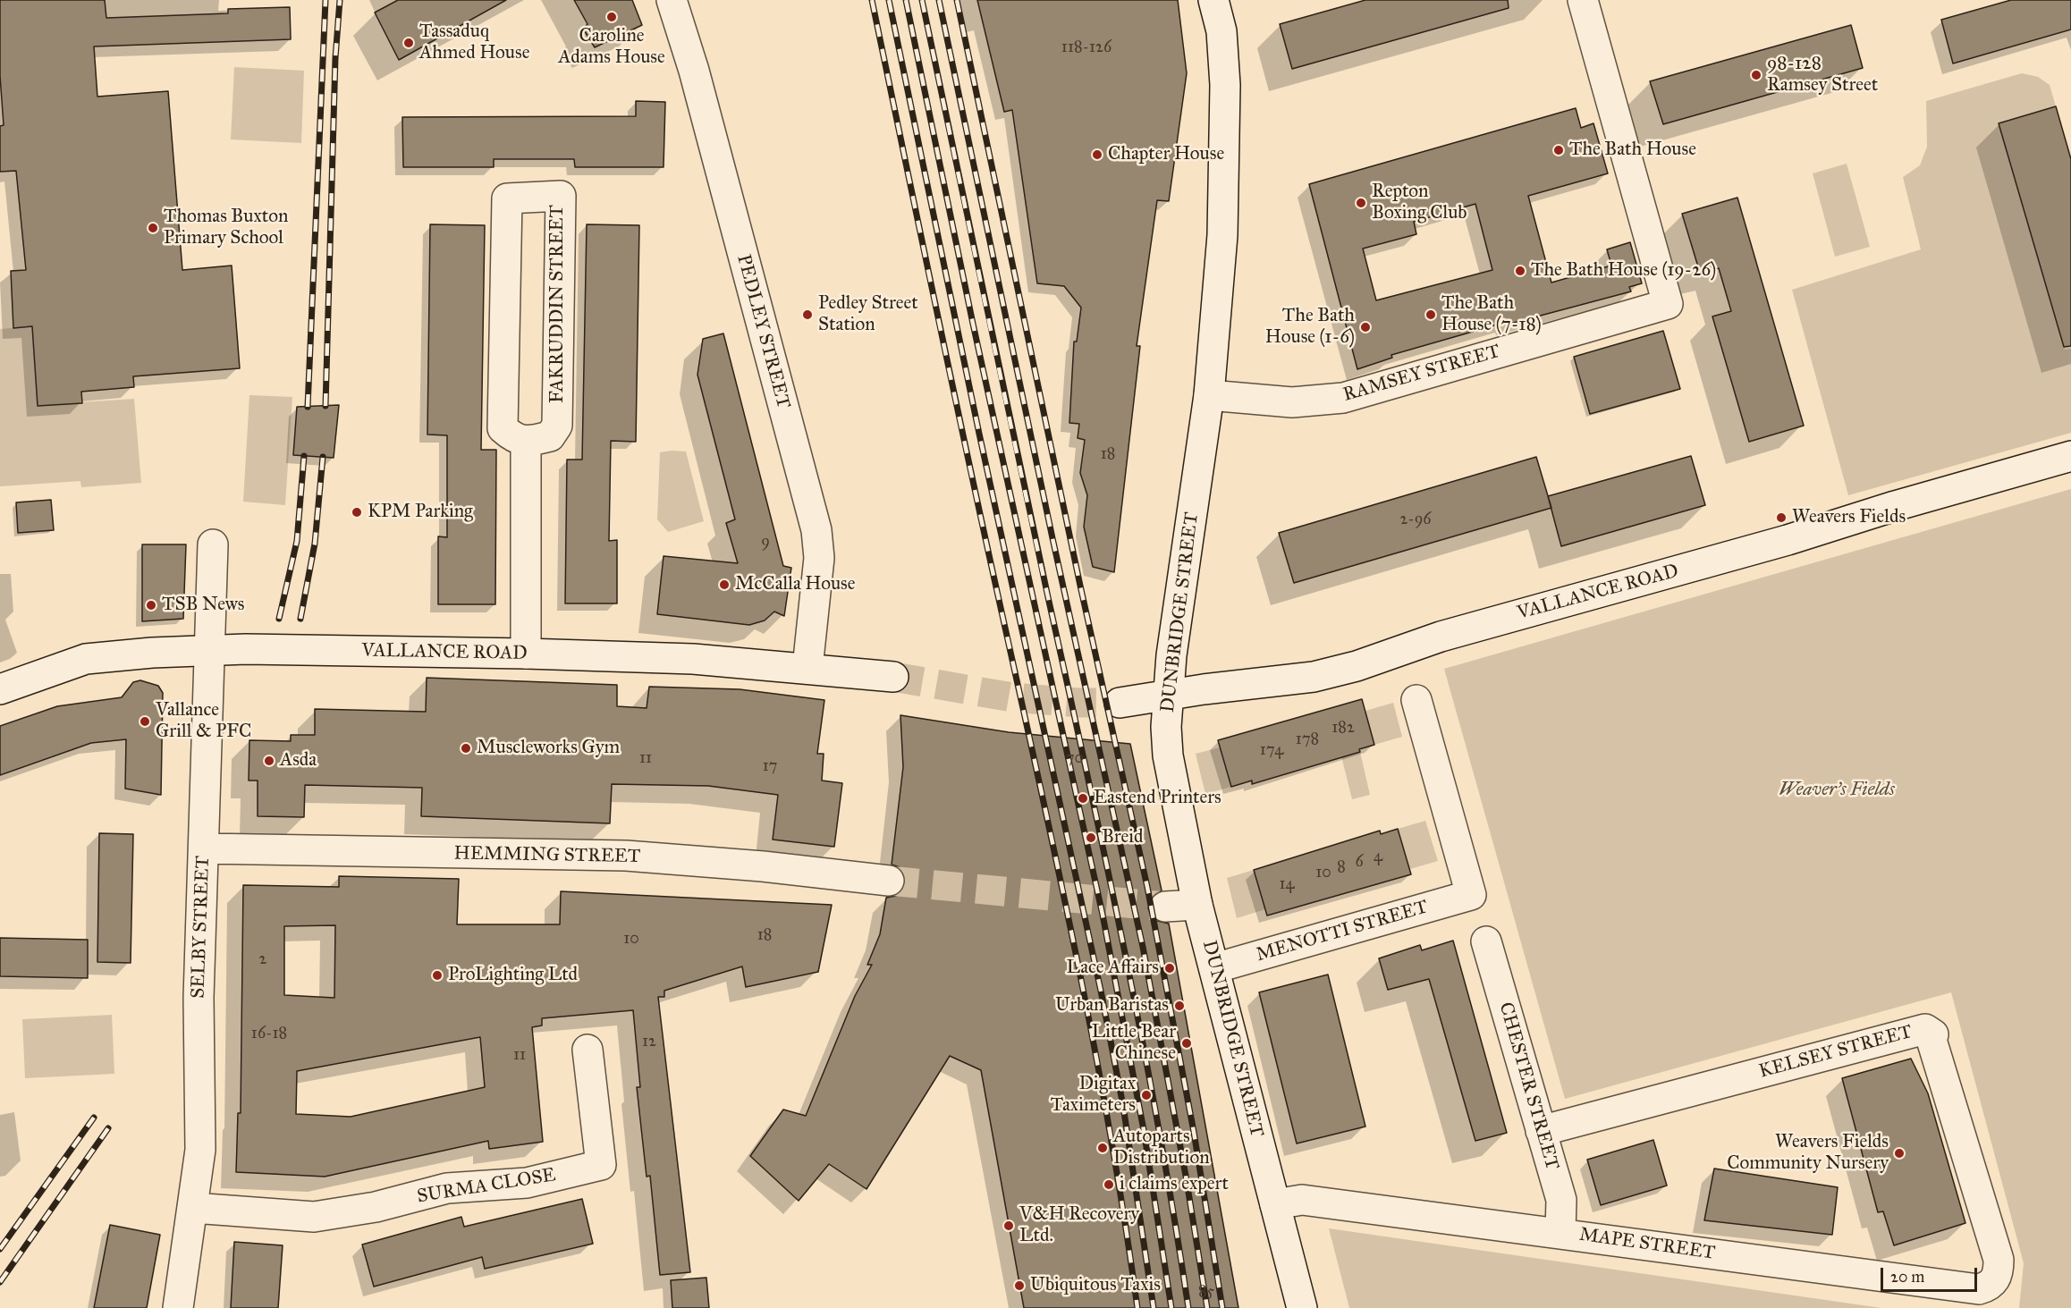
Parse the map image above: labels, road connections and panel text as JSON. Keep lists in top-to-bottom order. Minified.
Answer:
{"streets":{"street":["FAKRUDDIN STREET","PEDLEY STREET","RAMSEY STREET","VALLANCE ROAD","DUNBRIDGE STREET","HEMMING STREET","SELBY STREET","MENOTTI STREET","KELSEY STREET","CHESTER STREET","SURMA CLOSE","MAPE STREET"]},"crossings":[["PEDLEY STREET","VALLANCE ROAD"],["RAMSEY STREET","DUNBRIDGE STREET"],["VALLANCE ROAD","DUNBRIDGE STREET"],["VALLANCE ROAD","SELBY STREET"],["DUNBRIDGE STREET","MENOTTI STREET"],["DUNBRIDGE STREET","MAPE STREET"],["HEMMING STREET","SELBY STREET"],["SELBY STREET","SURMA CLOSE"],["KELSEY STREET","CHESTER STREET"],["KELSEY STREET","MAPE STREET"],["CHESTER STREET","MAPE STREET"]],"parks":["Weaver's Fields"],"places":["Caroline Adams House","Tassaduq Ahmed House","98-128 Ramsey Street","The Bath House","Chapter House","Repton Boxing Club","Thomas Buxton Primary School","The Bath House (19-26)","Pedley Street Station","The Bath House (7-18)","The Bath House (1-6)","KPM Parking","Weavers Fields","McCalla House","TSB News","Vallance Grill & PFC","Muscleworks Gym","Asda","Eastend Printers","Breid","Lace Affairs","ProLighting Ltd","Urban Baristas","Little Bear Chinese","Digitax Taximeters","Autoparts Distribution","Weavers Fields Community Nursery","i claims expert","V&H Recovery Ltd.","Ubiquitous Taxis"],"house_numbers":["118-126","18","2-96","9","182","178","174","11","70","17","4","6","8","10","14","18","10","2","16-18","12","11","85"],"scale_bar":"20 m"}
